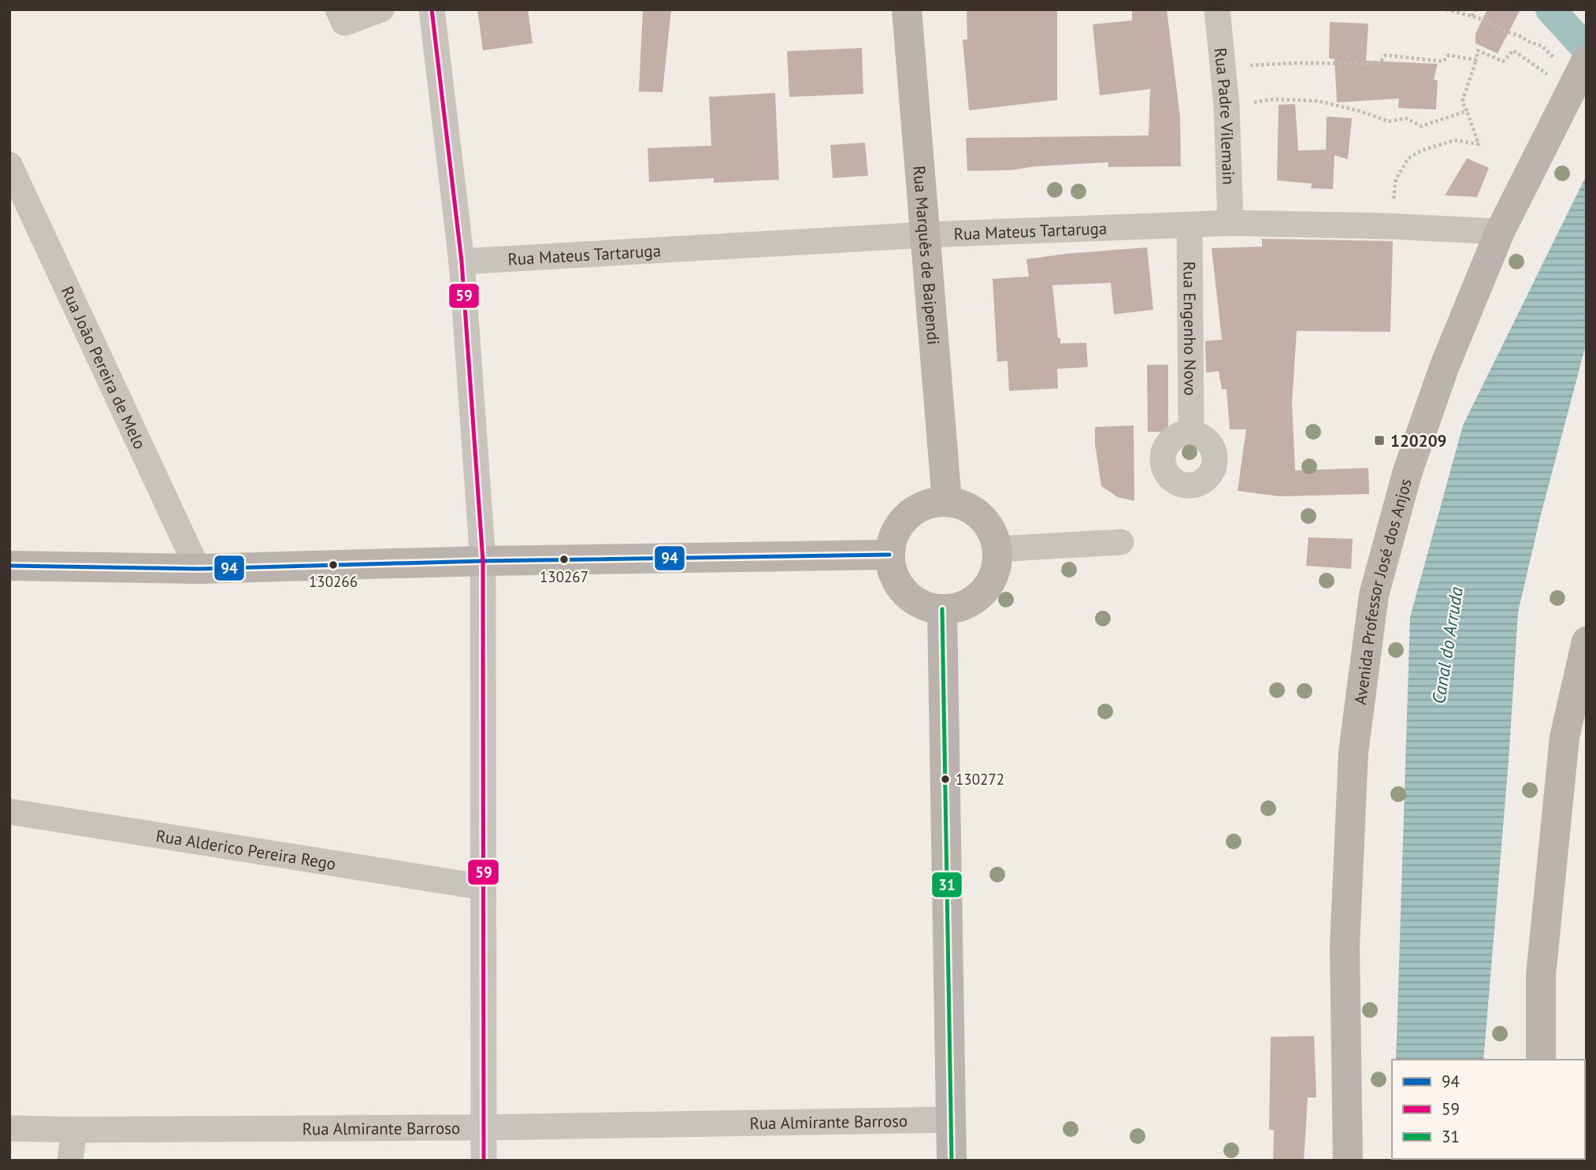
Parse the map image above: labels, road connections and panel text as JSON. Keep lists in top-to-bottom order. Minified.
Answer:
{"streets":{"street":["Rua Padre Vilemain","Rua Mateus Tartaruga","Rua Marquês de Baipendi","Rua Engenho Novo","Rua João Pereira de Melo","Avenida Professor José dos Anjos","Rua Alderico Pereira Rego","Rua Almirante Barroso"]},"crossings":[["Rua Padre Vilemain","Rua Mateus Tartaruga"],["Rua Mateus Tartaruga","Rua Marquês de Baipendi"],["Rua Mateus Tartaruga","Rua Engenho Novo"],["Rua Mateus Tartaruga","Avenida Professor José dos Anjos"]],"water":["Canal do Arruda"],"places":{"transit":["120209"],"other":["130267","130266","130272"]},"lines":["transit line 59","transit line 94","transit line 31"],"legend":["94","59","31"]}
